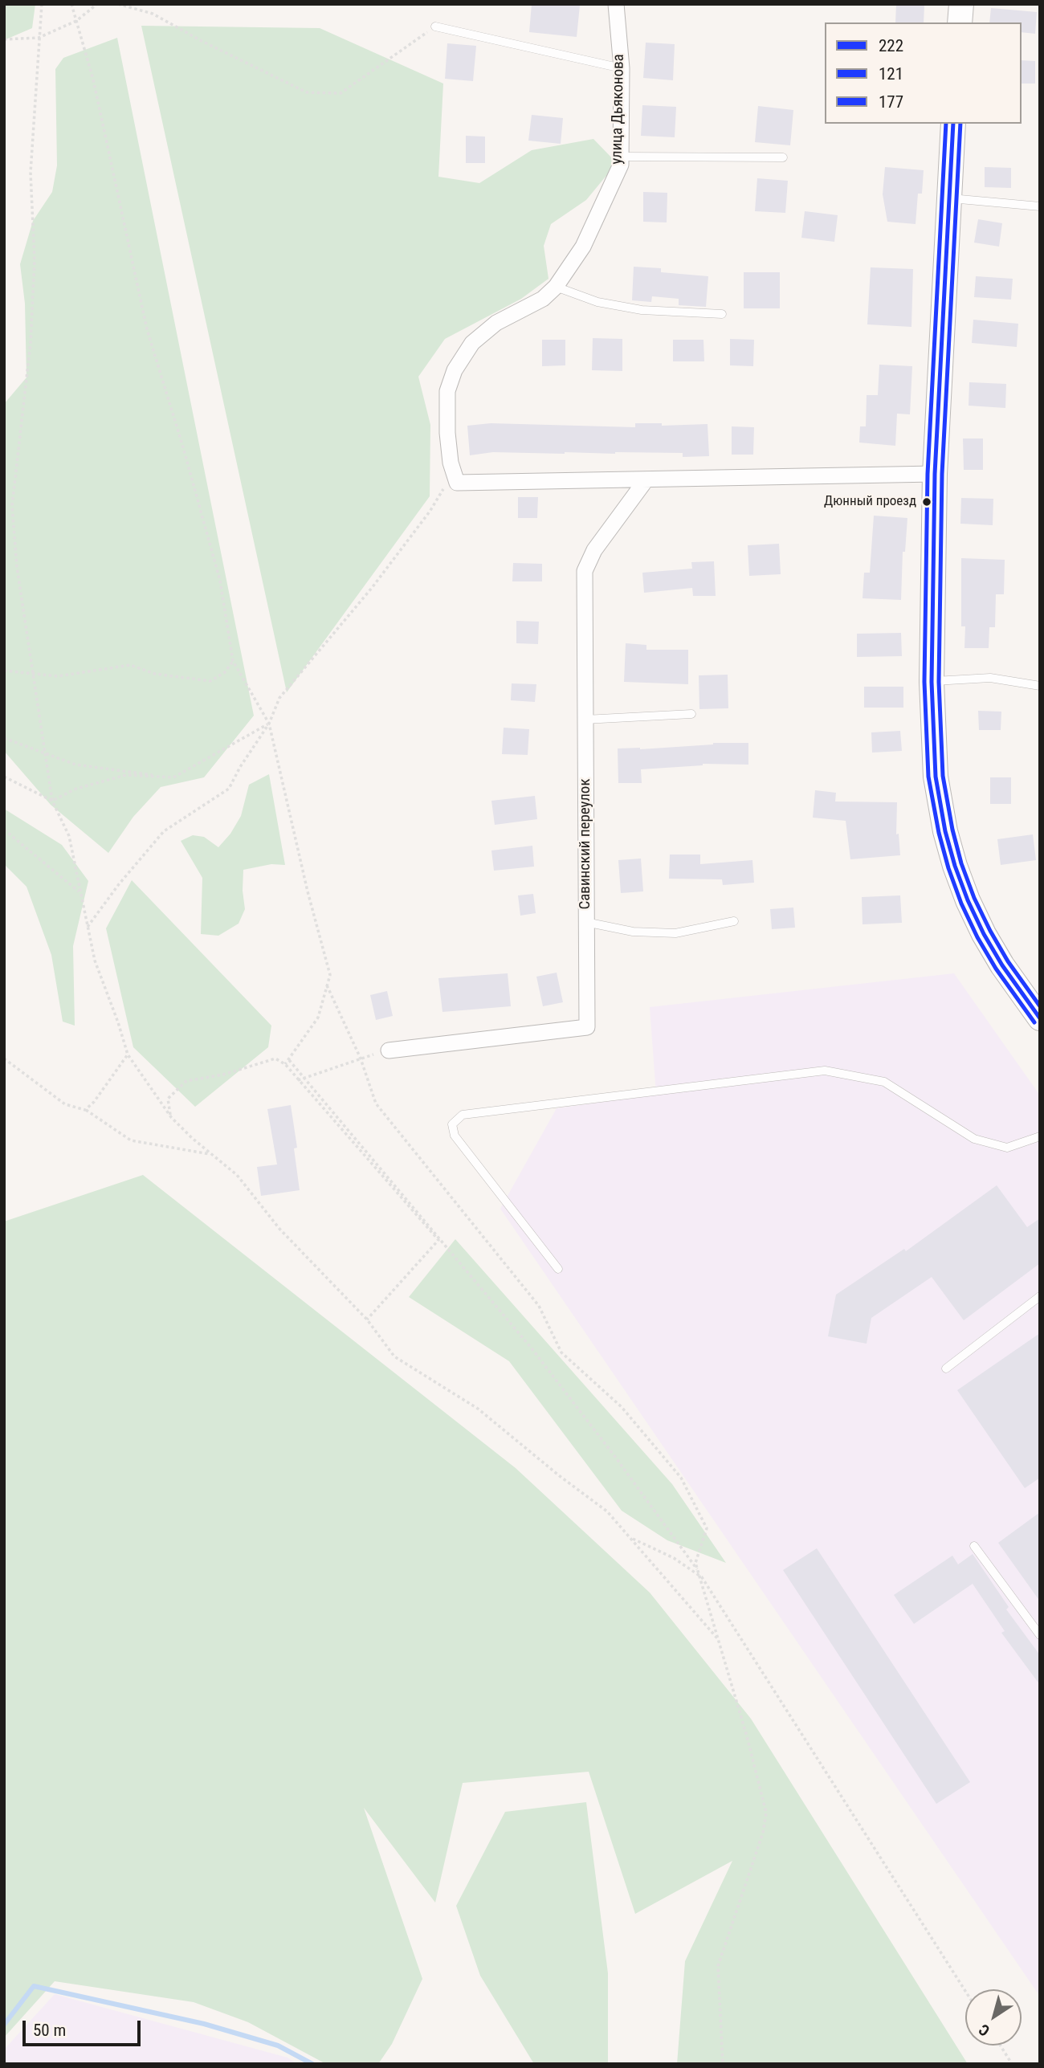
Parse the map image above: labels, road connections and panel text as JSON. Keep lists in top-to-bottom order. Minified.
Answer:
{"streets":{"street":["улица Дьяконова","Савинский переулок"]},"places":["Дюнный проезд"],"lines":["transit line 222","transit line 121","transit line 177"],"legend":["222","121","177"],"scale_bar":"50 m","north":"bottom left"}
